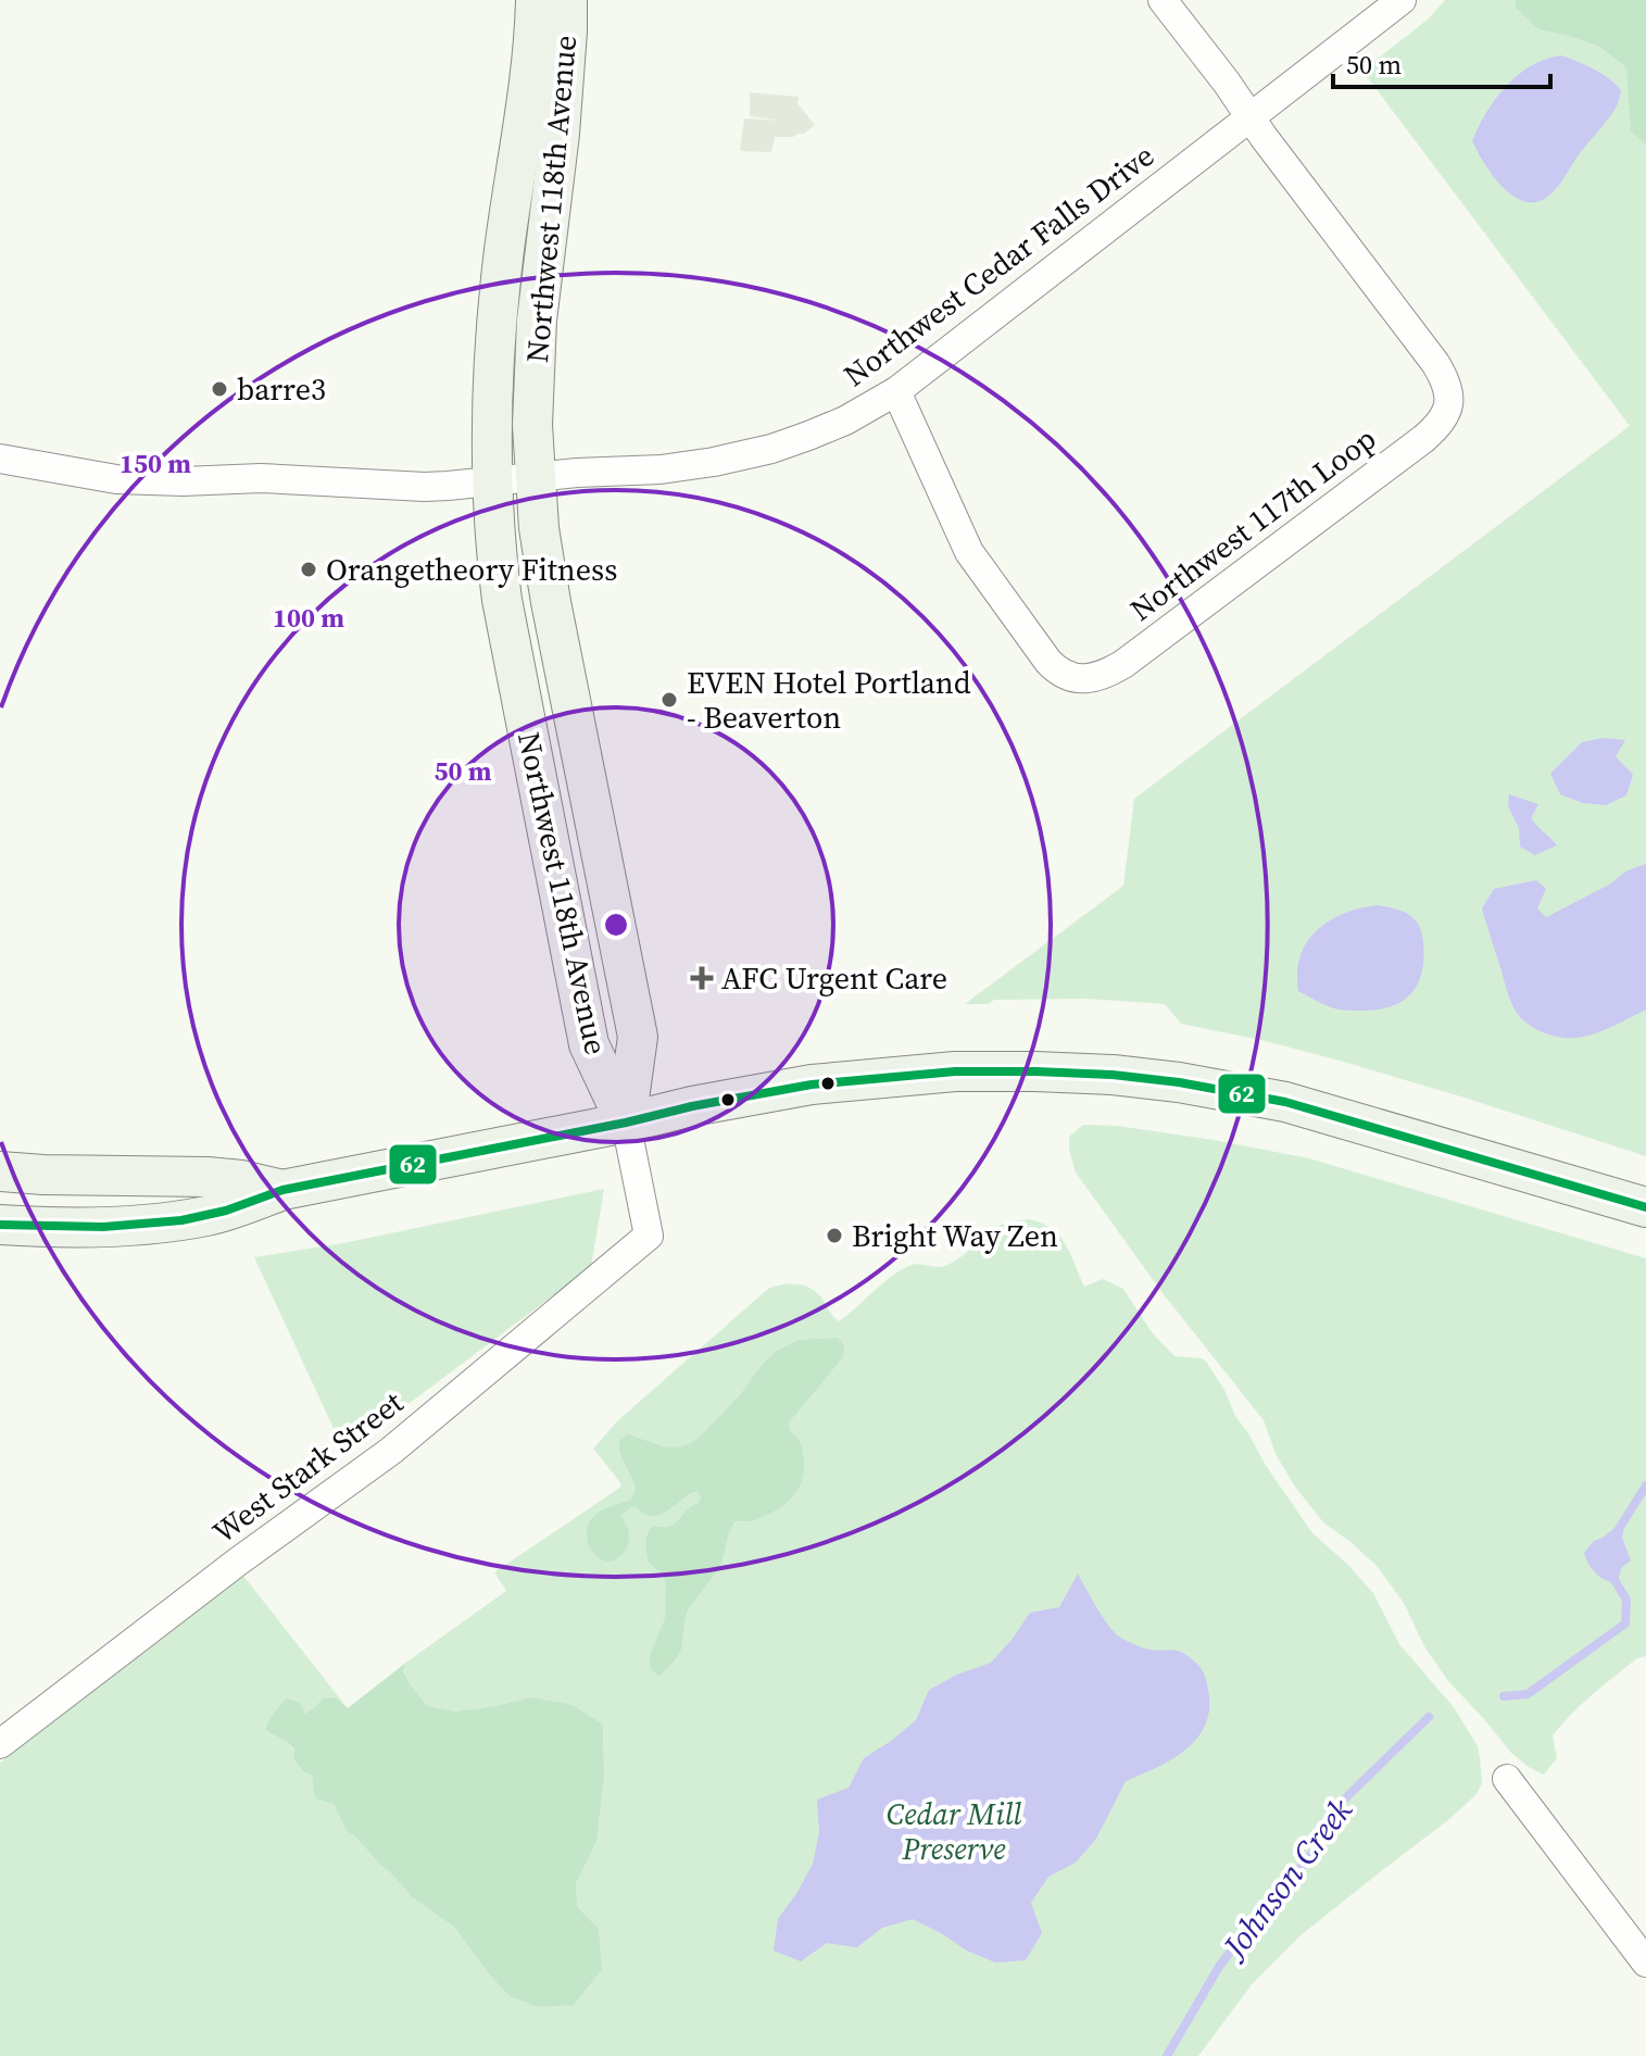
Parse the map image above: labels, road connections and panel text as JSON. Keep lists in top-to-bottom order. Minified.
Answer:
{"streets":{"street":["Northwest 118th Avenue","Northwest Cedar Falls Drive","Northwest 117th Loop","West Stark Street"]},"crossings":[["Northwest 118th Avenue","Northwest Cedar Falls Drive"],["Northwest 118th Avenue","West Stark Street"],["Northwest Cedar Falls Drive","Northwest 117th Loop"]],"water":["Johnson Creek"],"parks":["Cedar Mill Preserve"],"places":{"other":["barre3","Orangetheory Fitness","EVEN Hotel Portland - Beaverton","Bright Way Zen"],"health":["AFC Urgent Care"]},"lines":["transit line 62"],"scale_bar":"50 m","rings":["150 m","100 m","50 m"]}
